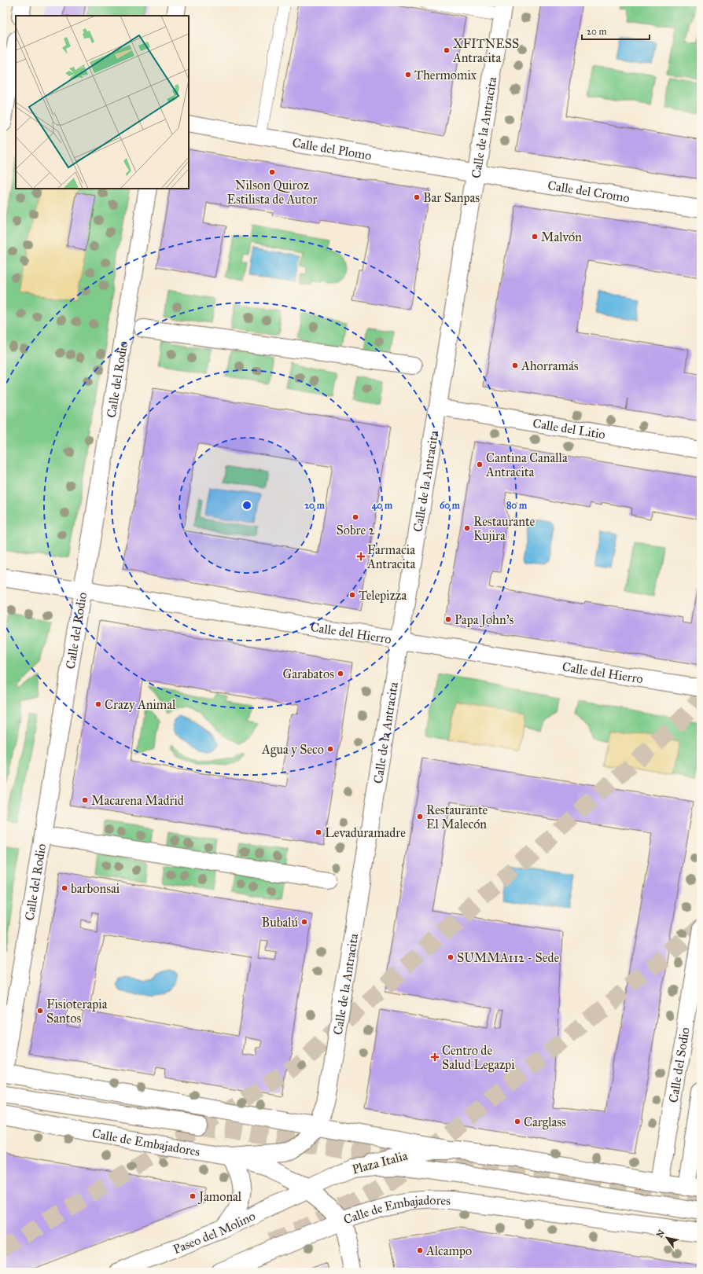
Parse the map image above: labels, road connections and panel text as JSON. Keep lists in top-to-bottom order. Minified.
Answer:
{"streets":{"main road":["Calle de la Antracita","Calle del Plomo","Calle del Cromo","Calle del Rodio","Calle del Litio","Calle del Hierro","Calle del Sodio","Calle de Embajadores","Plaza Italia","Paseo del Molino"]},"crossings":[["Calle de la Antracita","Calle del Plomo"],["Calle de la Antracita","Calle del Cromo"],["Calle de la Antracita","Calle del Litio"],["Calle de la Antracita","Calle del Hierro"],["Calle del Plomo","Calle del Cromo"],["Calle del Rodio","Calle del Hierro"],["Calle de Embajadores","Plaza Italia"],["Calle de Embajadores","Paseo del Molino"],["Plaza Italia","Paseo del Molino"]],"places":{"other":["XFITNESS Antracita","Thermomix","Nilson Quiroz Estilista de Autor","Bar Sanpas","Malvón","Ahorramás","Cantina Canalla Antracita","Sobre 2","Restaurante Kujira","Telepizza","Papa John's","Garabatos","Crazy Animal","Agua y Seco","Macarena Madrid","Restaurante El Malecón","Levaduramadre","barbonsai","Bubalú","SUMMA112 - Sede","Fisioterapia Santos","Carglass","Jamonal","Alcampo"],"health":["Farmacia Antracita","Centro de Salud Legazpi"]},"scale_bar":"20 m","north":"top left","rings":["20 m","40 m","60 m","80 m"]}
